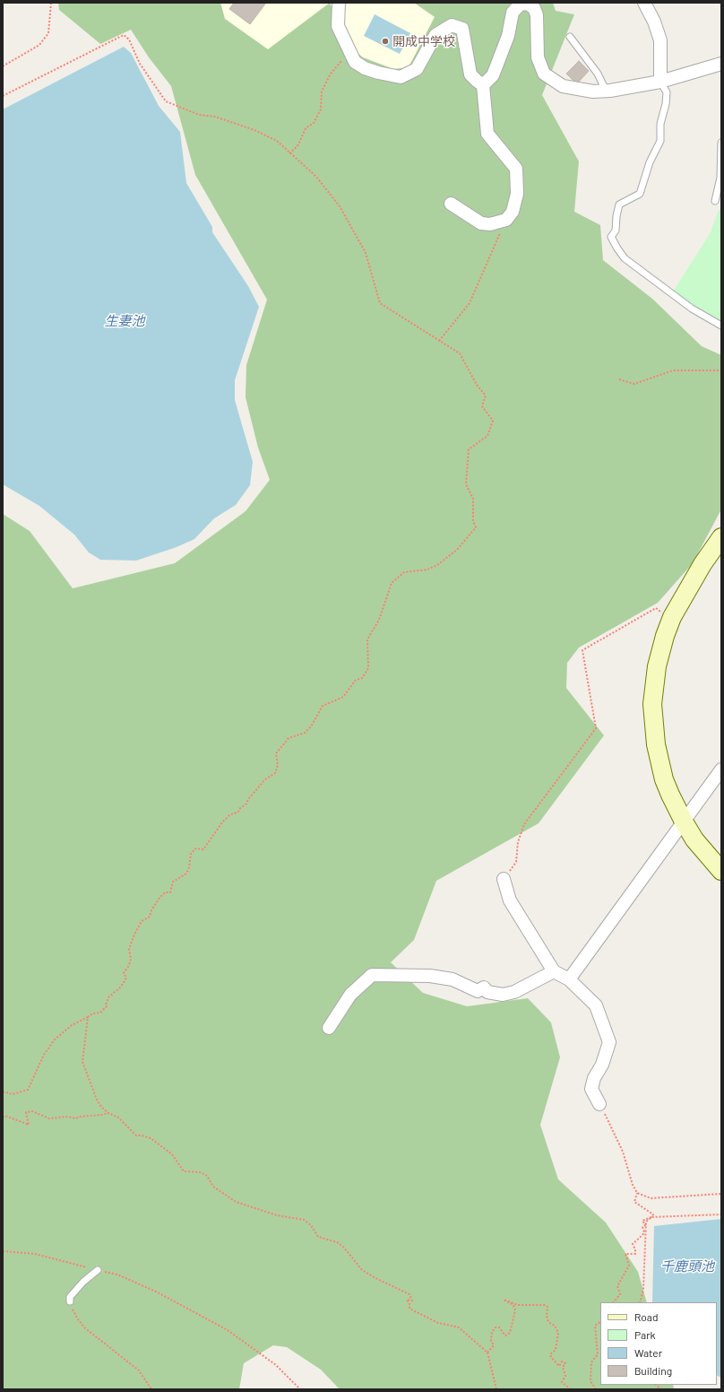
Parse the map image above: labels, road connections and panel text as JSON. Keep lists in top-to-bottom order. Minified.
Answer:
{"water":["生妻池","千鹿頭池"],"places":["開成中学校"],"legend":["Road","Park","Water","Building"]}
